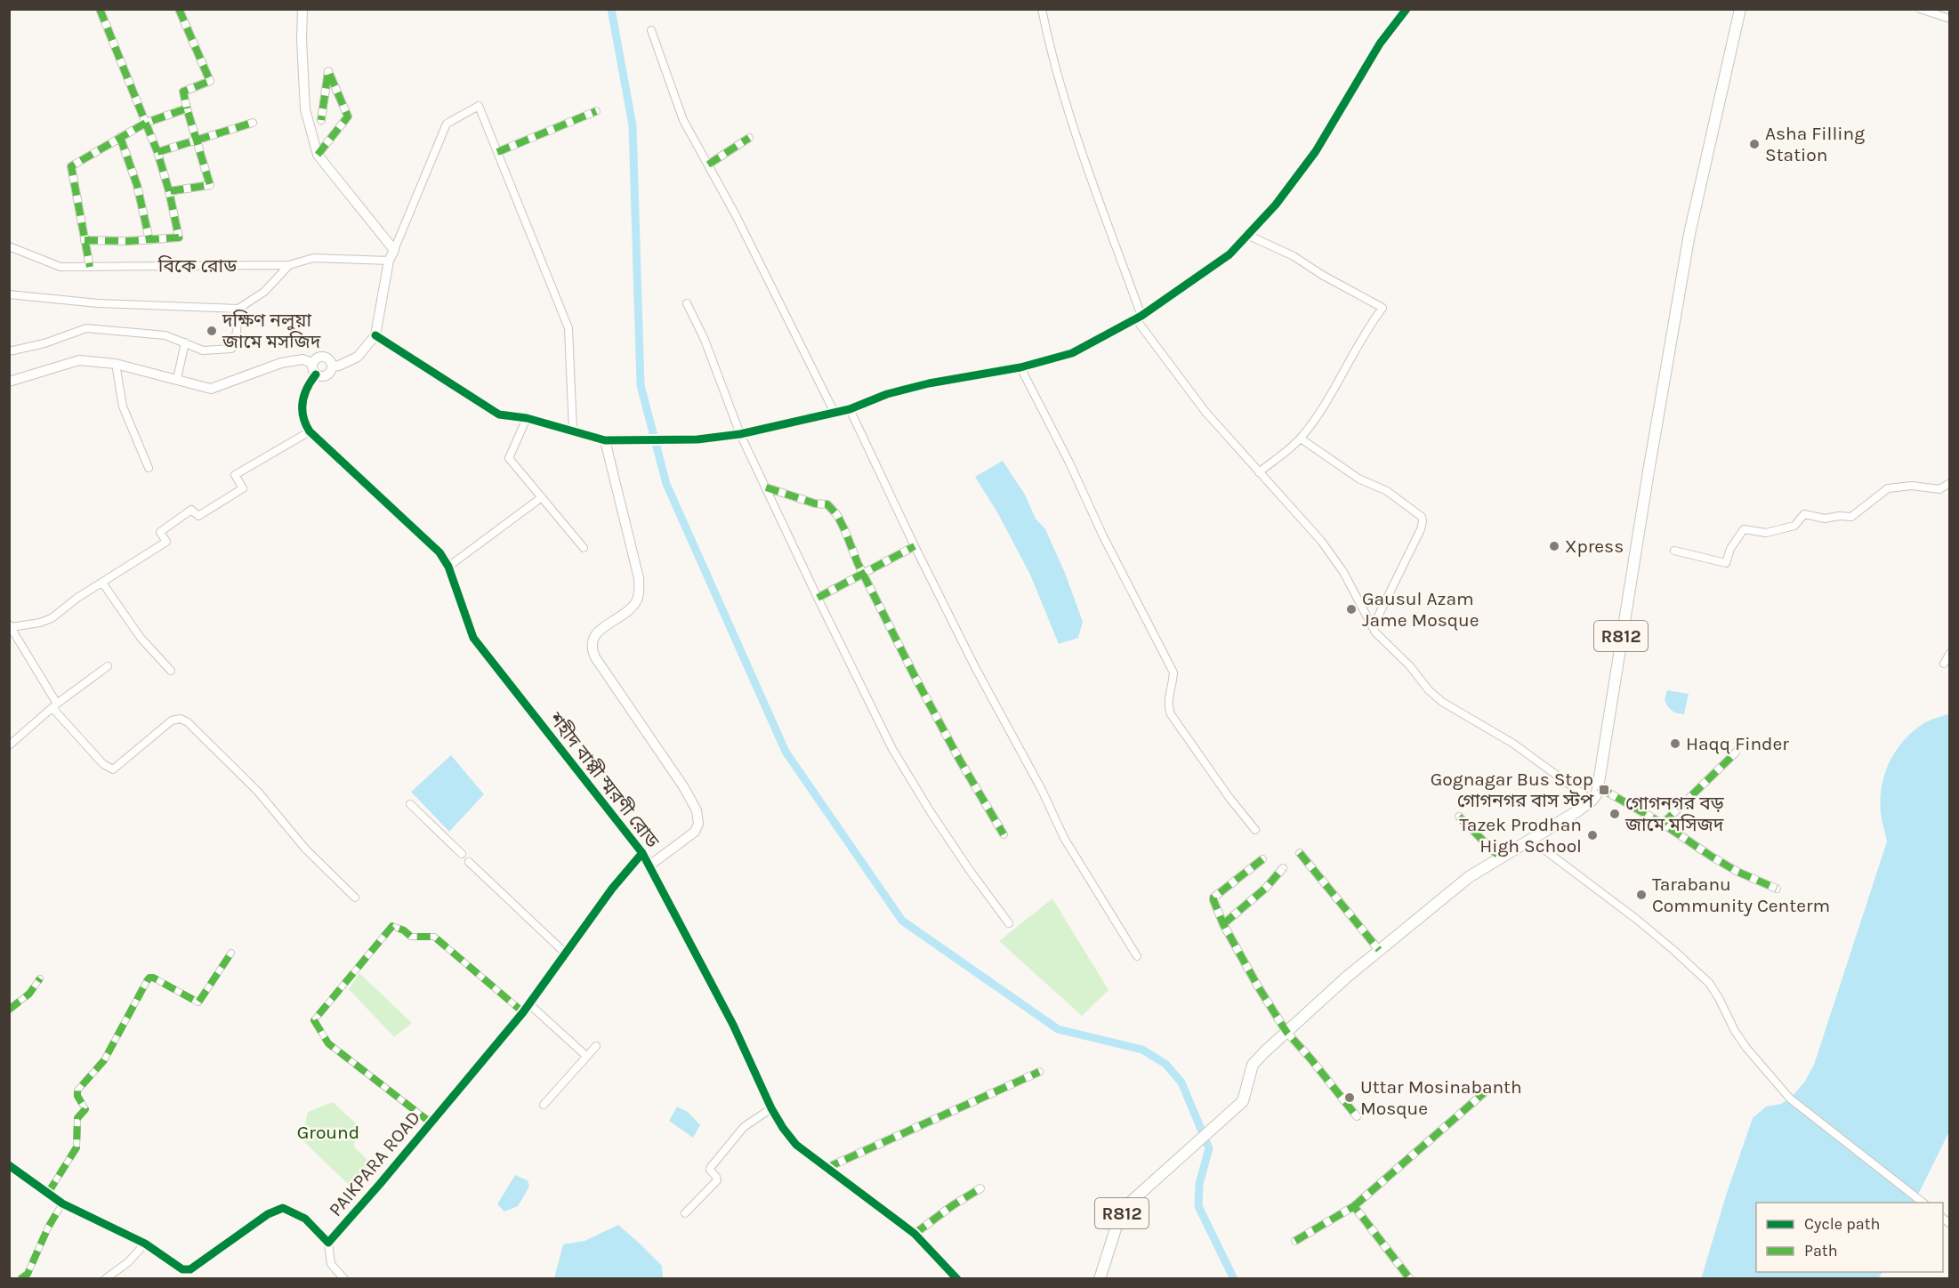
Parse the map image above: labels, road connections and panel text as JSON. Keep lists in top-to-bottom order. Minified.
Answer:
{"streets":{"main road":["R812"],"street":["বিকে রোড","শহীদ বাপ্পী স্মরণী রোড","PAIKPARA ROAD"]},"crossings":[["শহীদ বাপ্পী স্মরণী রোড","PAIKPARA ROAD"]],"parks":["Ground"],"places":{"other":["Asha Filling Station","দক্ষিণ নলুয়া জামে মসজিদ","Xpress","Gausul Azam Jame Mosque","Haqq Finder","গোগনগর বড় জামে মসিজদ","Tazek Prodhan High School","Tarabanu Community Centerm","Uttar Mosinabanth Mosque"],"transit":["Gognagar Bus Stop গোগনগর বাস স্টপ"]},"legend":["Cycle path","Path"]}
